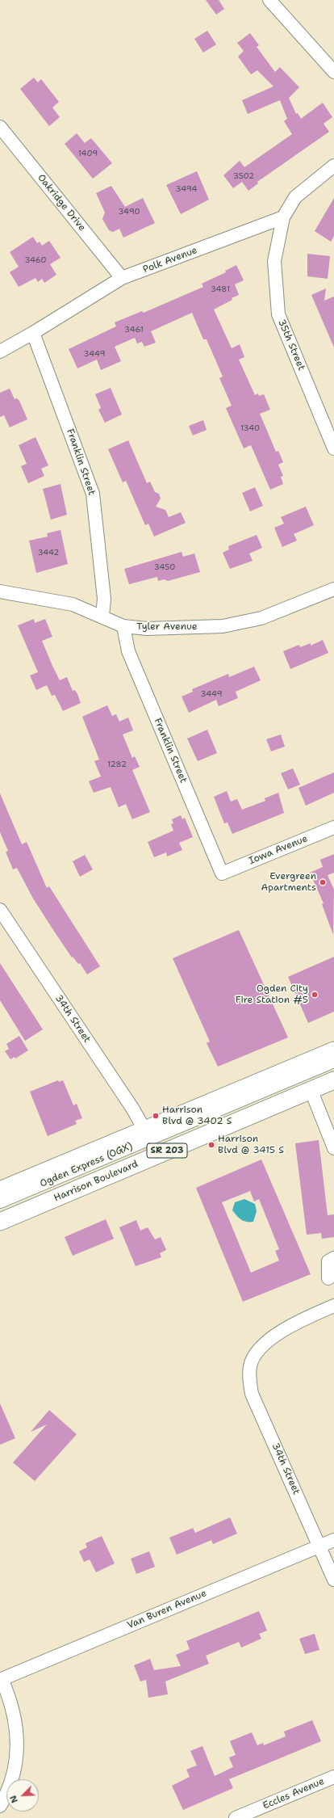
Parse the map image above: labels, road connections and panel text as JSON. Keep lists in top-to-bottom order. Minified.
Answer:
{"streets":{"main road":["SR 203","Harrison Boulevard"],"street":["Oakridge Drive","Polk Avenue","35th Street","Franklin Street","Tyler Avenue","Iowa Avenue","34th Street","Ogden Express (OGX)","Van Buren Avenue","Eccles Avenue"]},"crossings":[["Oakridge Drive","Polk Avenue"],["Polk Avenue","35th Street"],["Polk Avenue","Franklin Street"],["Franklin Street","Tyler Avenue"],["Franklin Street","Iowa Avenue"],["34th Street","SR 203"],["34th Street","Van Buren Avenue"]],"places":["Evergreen Apartments","Ogden City Fire Station #5","Harrison Blvd @ 3402 S","Harrison Blvd @ 3415 S"],"house_numbers":["1409","3502","3494","3490","3460","3481","3461","3449","1340","3442","3450","3449","1282"],"north":"bottom left"}
